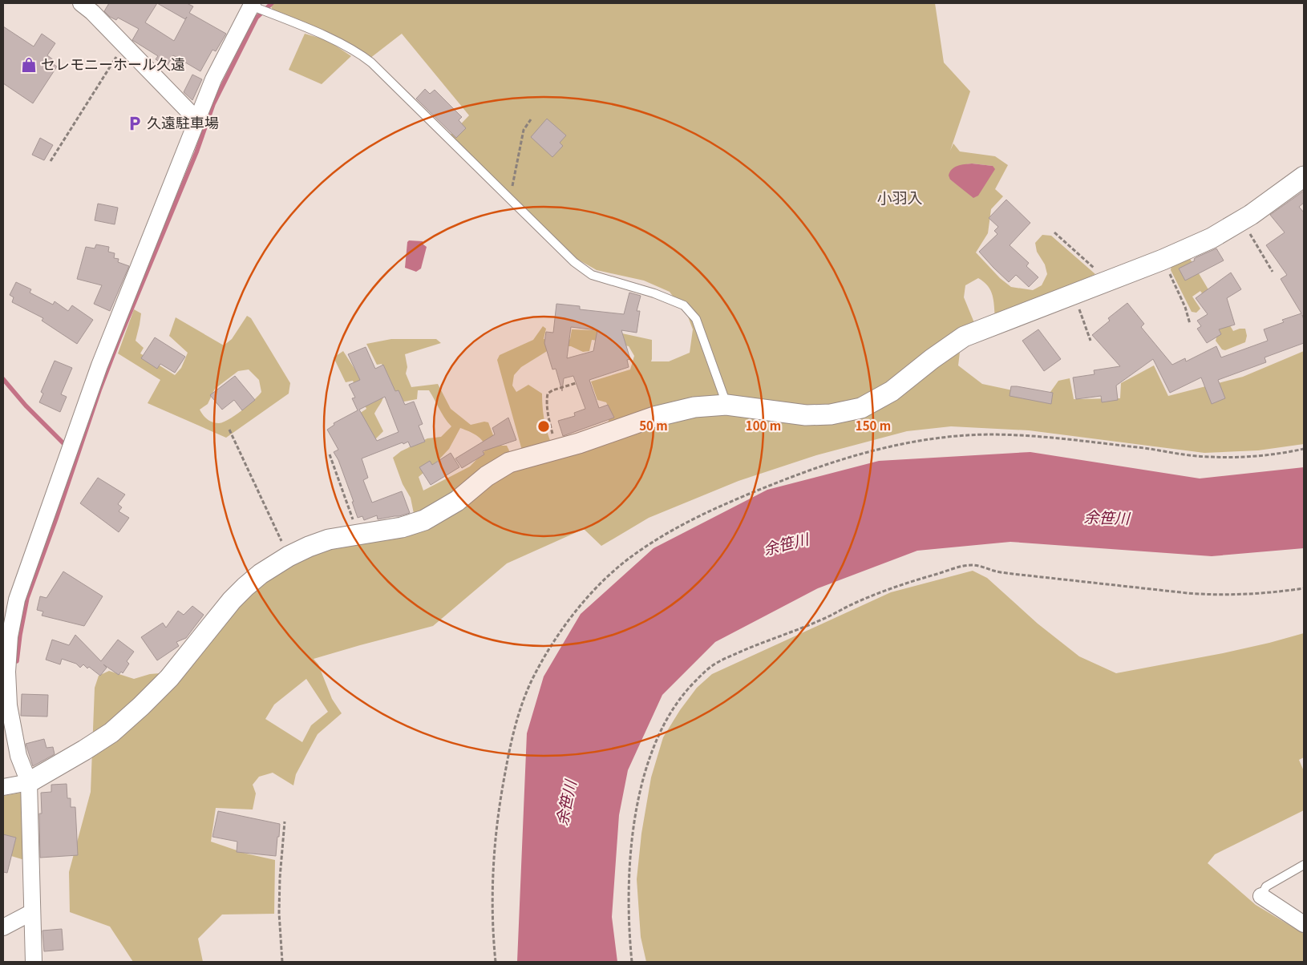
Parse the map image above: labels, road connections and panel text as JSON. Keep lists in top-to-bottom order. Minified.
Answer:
{"districts":["小羽入"],"water":["余笹川"],"places":{"shop":["セレモニーホール久遠"],"parking":["久遠駐車場"]},"rings":["50 m","100 m","150 m"]}
